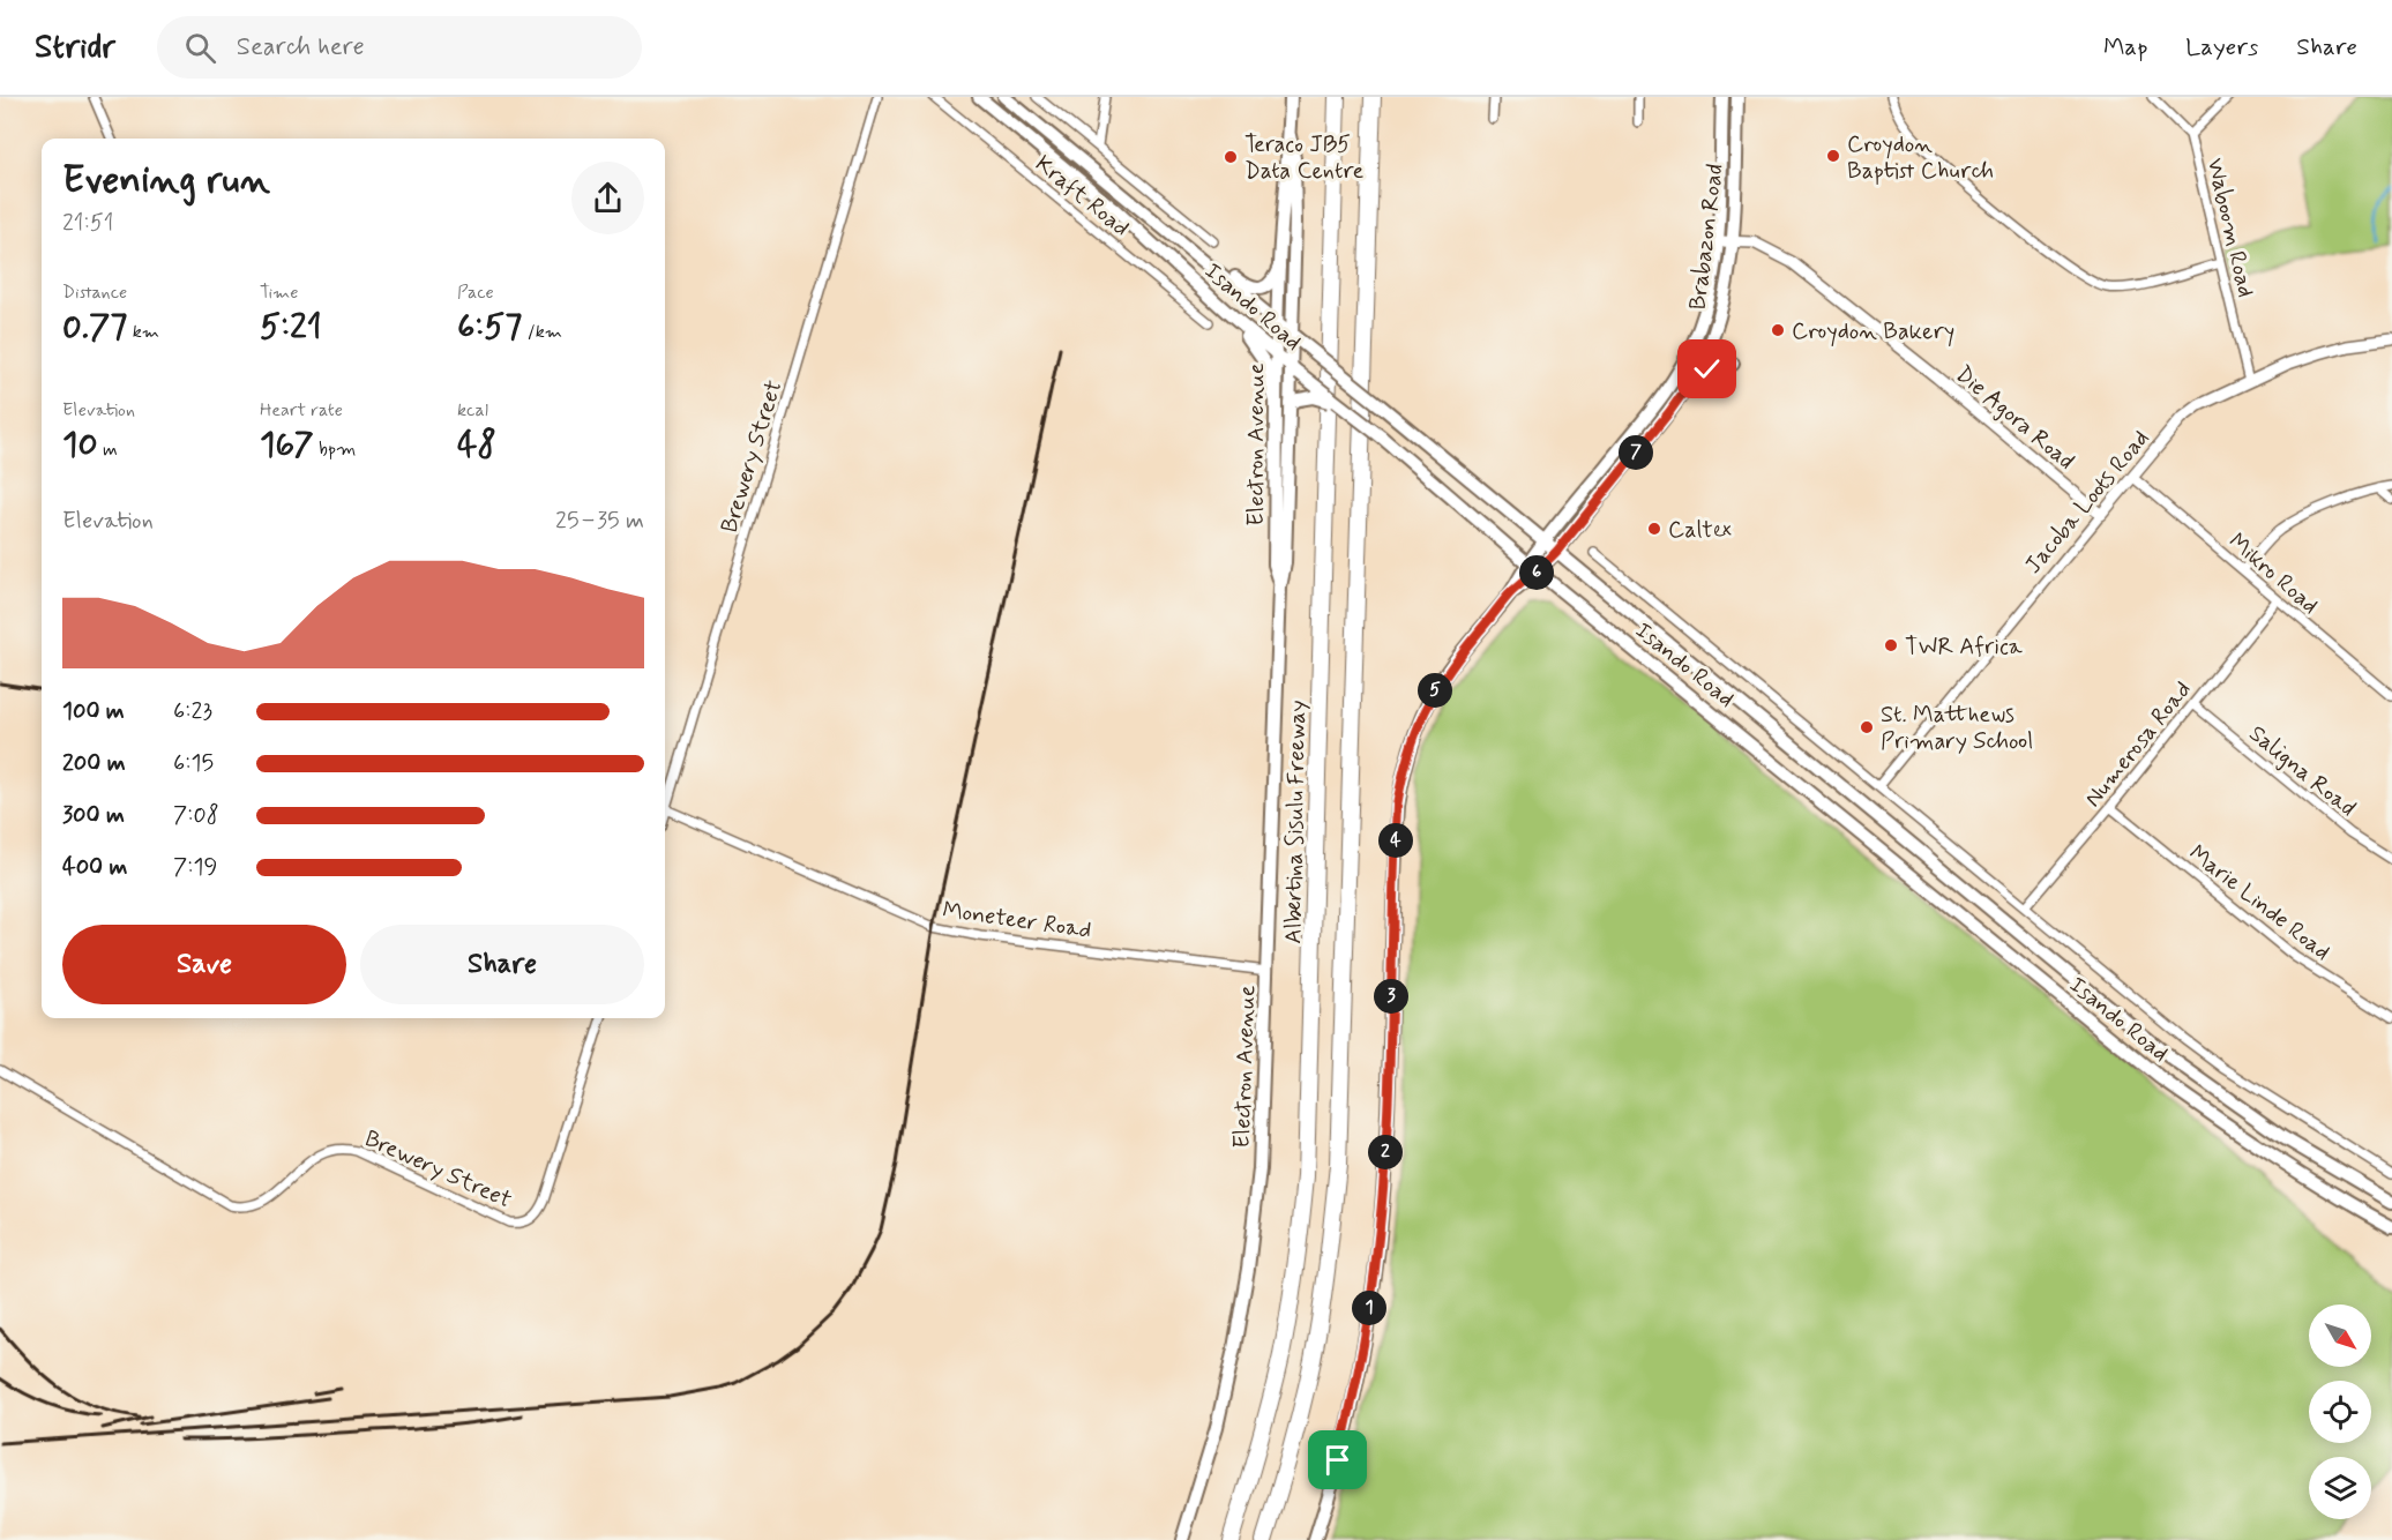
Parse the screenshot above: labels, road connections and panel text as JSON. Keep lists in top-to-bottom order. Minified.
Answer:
{"streets":{"highway":["Albertina Sisulu Freeway"],"main road":["Brabazon Road","Isando Road","Electron Avenue"],"street":["Kraft Road","Waboom Road","Die Agora Road","Brewery Street","Jacoba Loots Road","Mikro Road","Numerosa Road","Saligna Road","Marie Linde Road","Moneteer Road"]},"crossings":[["Waboom Road","Jacoba Loots Road"],["Brabazon Road","Isando Road"],["Brabazon Road","Die Agora Road"],["Isando Road","Electron Avenue"],["Isando Road","Jacoba Loots Road"],["Isando Road","Numerosa Road"],["Die Agora Road","Jacoba Loots Road"],["Electron Avenue","Moneteer Road"],["Jacoba Loots Road","Mikro Road"],["Mikro Road","Numerosa Road"],["Numerosa Road","Saligna Road"],["Numerosa Road","Marie Linde Road"]],"places":["Croydon Baptist Church","Teraco JB5 Data Centre","Croydon Bakery","Caltex","TWR Africa","St. Matthews Primary School"],"north":"bottom right","page":{"header":"Stridr","search":"Search here","nav":["Map","Layers","Share"],"heading":["Evening run","21:51"],"stats":[["Distance","0.77 km"],["Time","5:21"],["Pace","6:57 /km"],["Elevation","10 m"],["Heart rate","167 bpm"],["kcal","48"]],"pins":["7","6","5","4","3","2","1"],"chart":["Elevation","25–35 m"],"list":[{"name":"100 m","note":"6:23"},{"name":"200 m","note":"6:15"},{"name":"300 m","note":"7:08"},{"name":"400 m","note":"7:19"}],"buttons":["Save","Share"]}}
